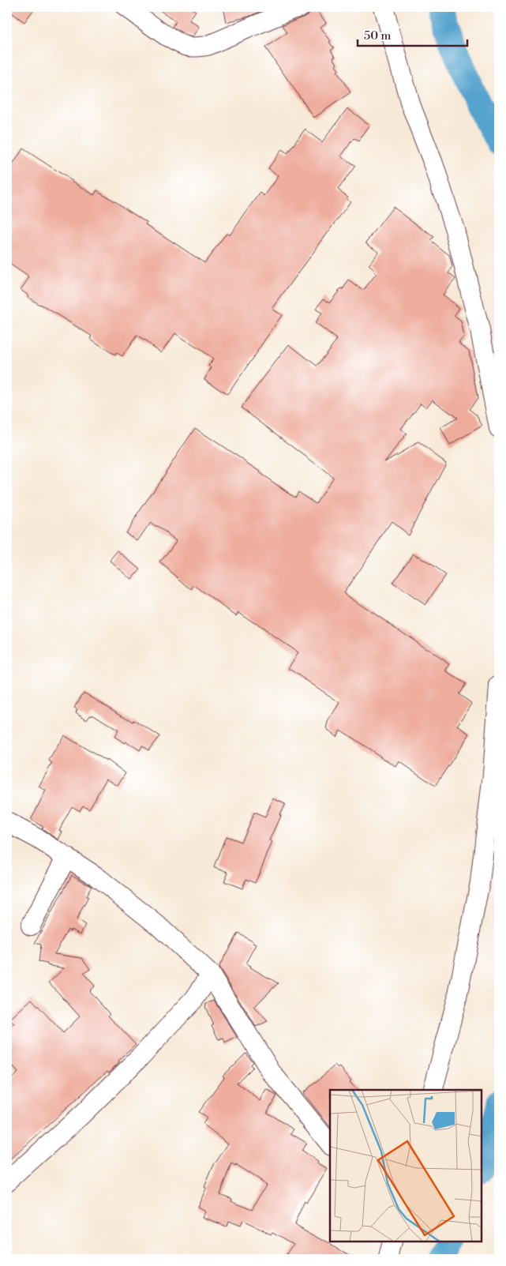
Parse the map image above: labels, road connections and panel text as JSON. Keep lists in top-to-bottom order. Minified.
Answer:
{"scale_bar":"50 m"}
